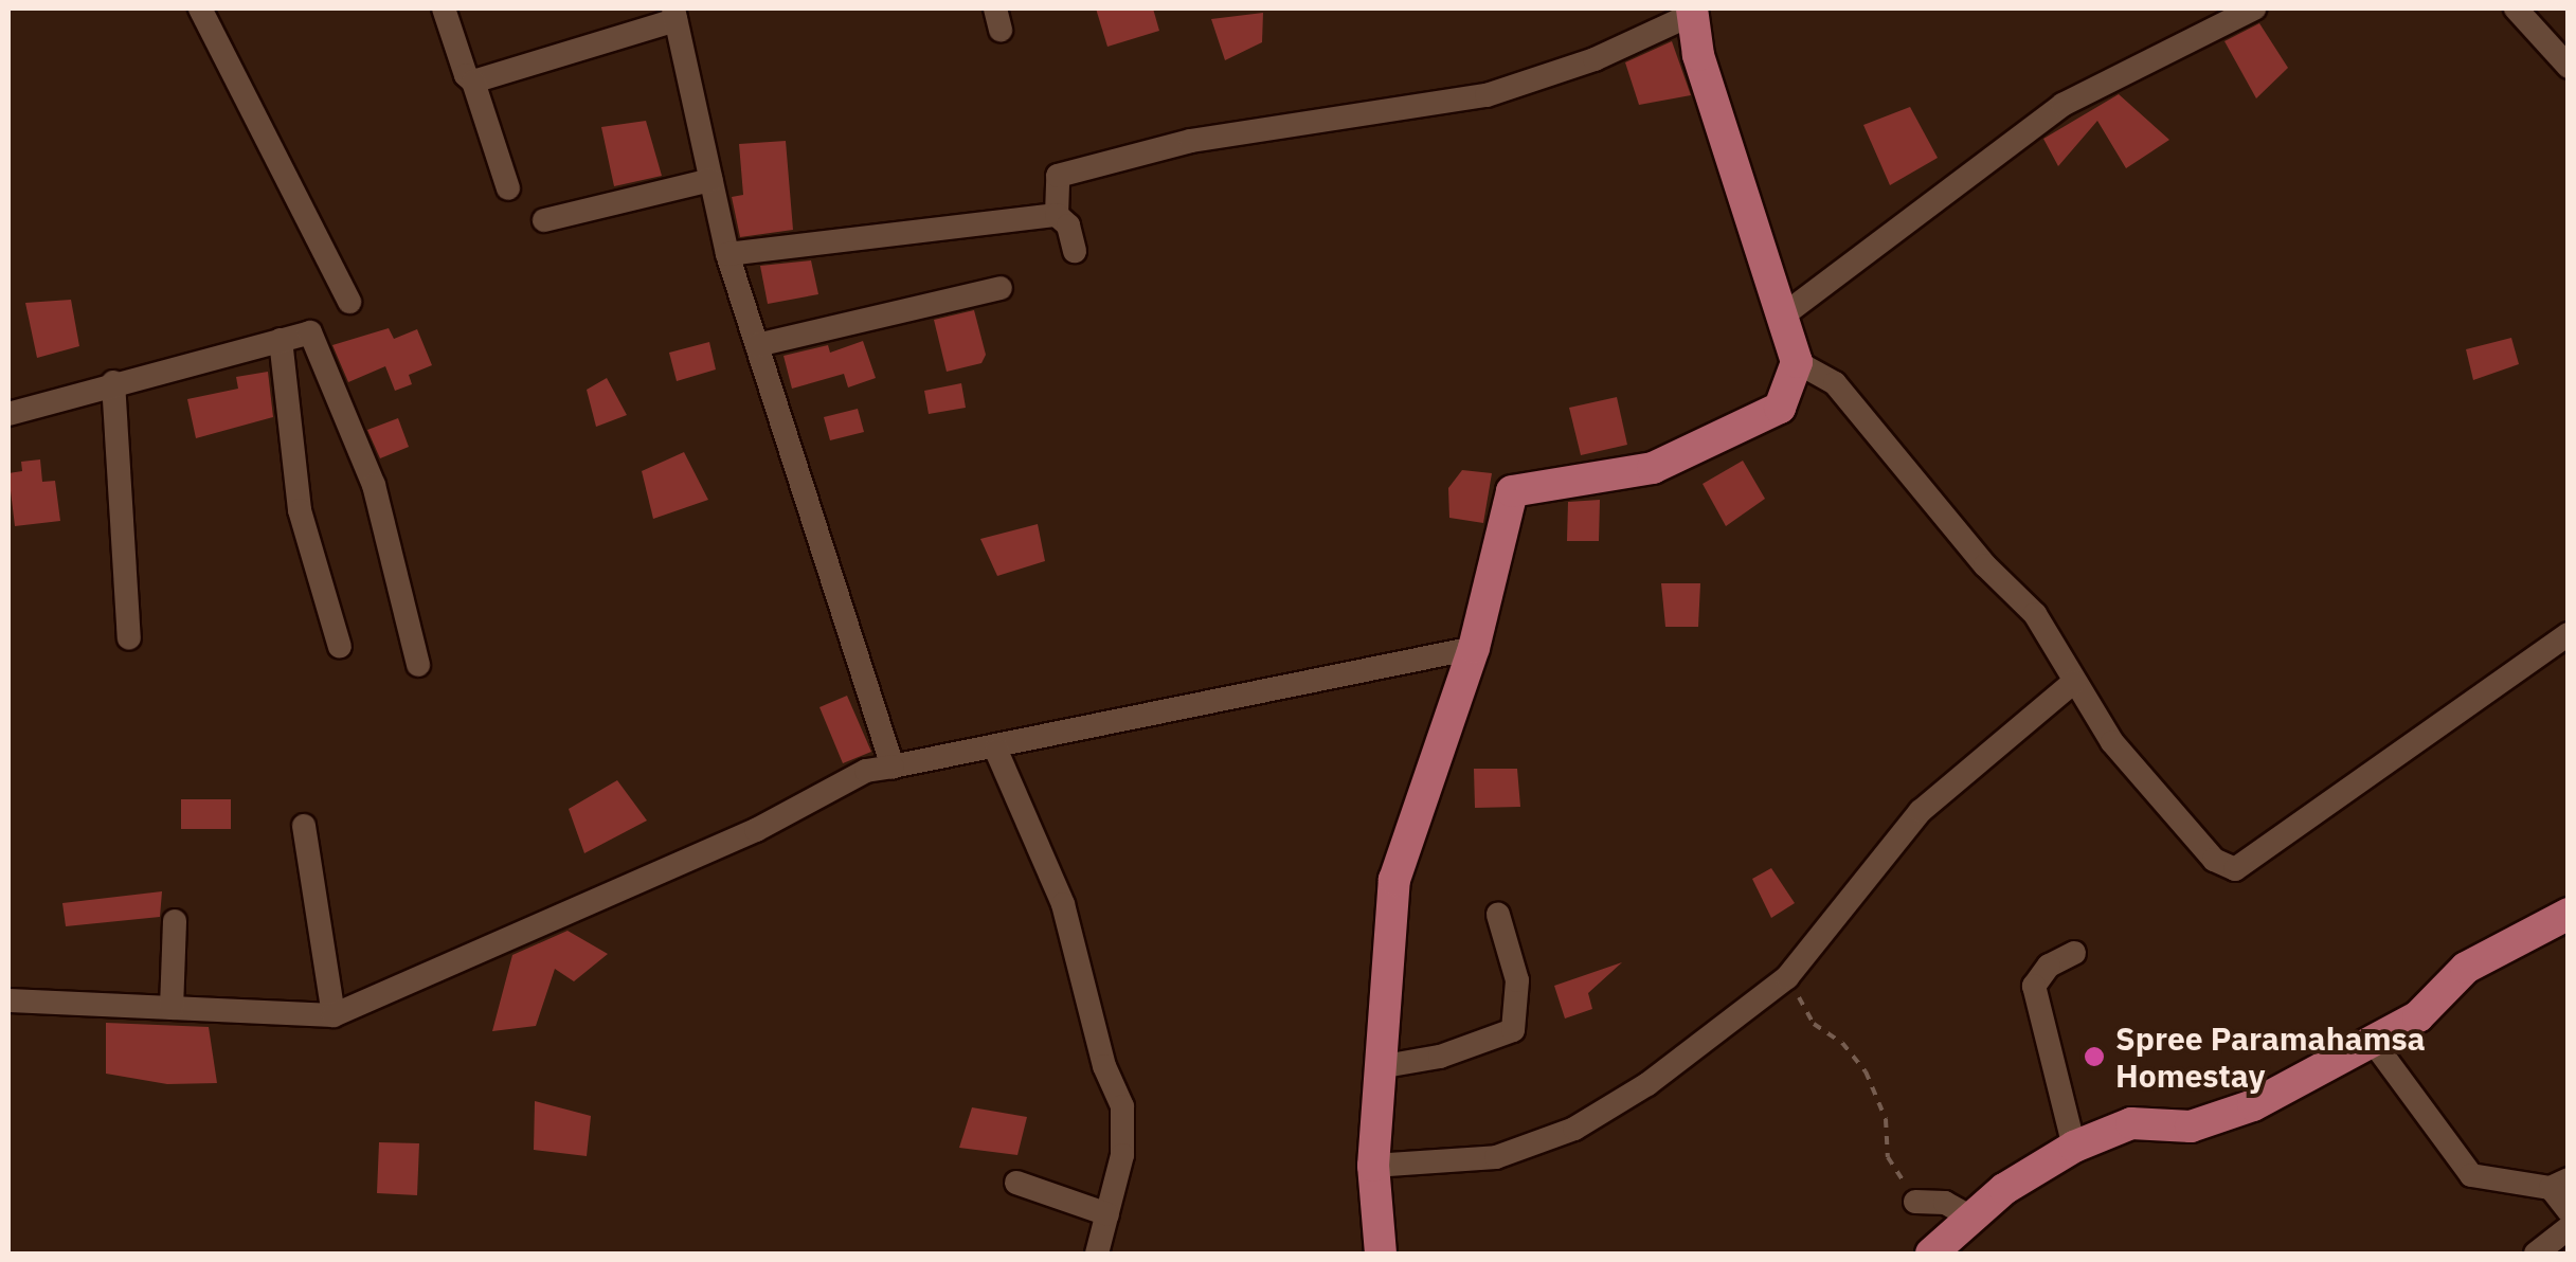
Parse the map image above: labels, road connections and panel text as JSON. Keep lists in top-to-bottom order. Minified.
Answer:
{"places":["Spree Paramahamsa Homestay"]}
